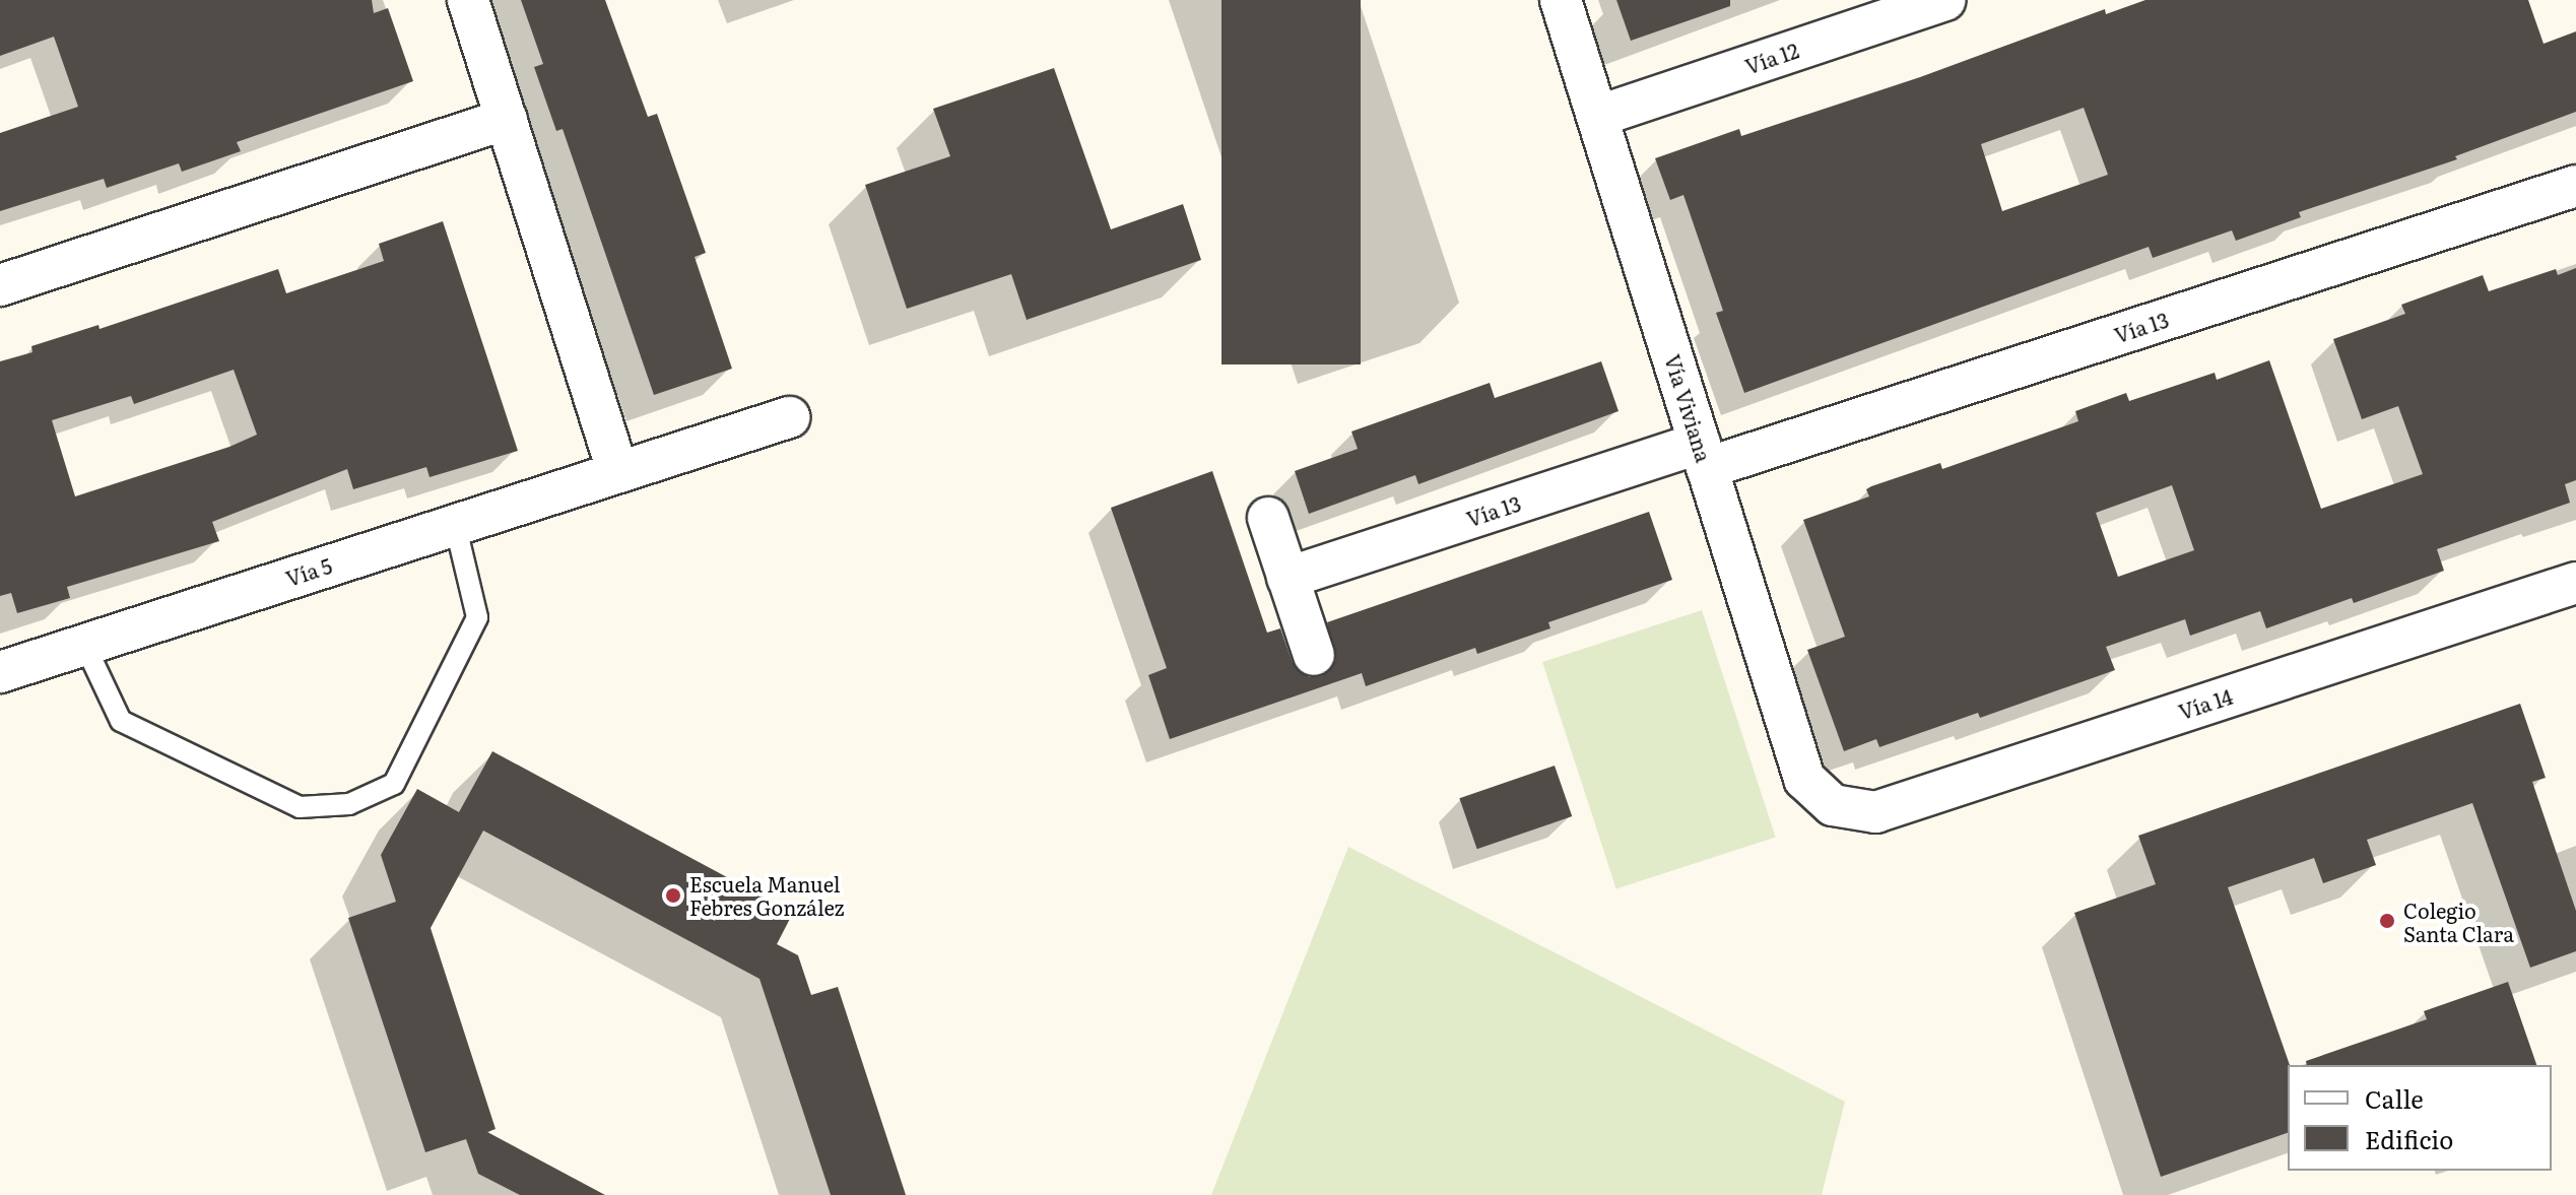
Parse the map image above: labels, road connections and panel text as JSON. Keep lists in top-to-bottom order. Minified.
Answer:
{"streets":{"street":["Vía 12","Vía 13","Vía Viviana","Vía 5","Vía 14"]},"crossings":[["Vía 12","Vía Viviana"],["Vía 13","Vía Viviana"],["Vía Viviana","Vía 14"]],"places":["Escuela Manuel Febres González","Colegio Santa Clara"],"legend":["Calle","Edificio"]}
